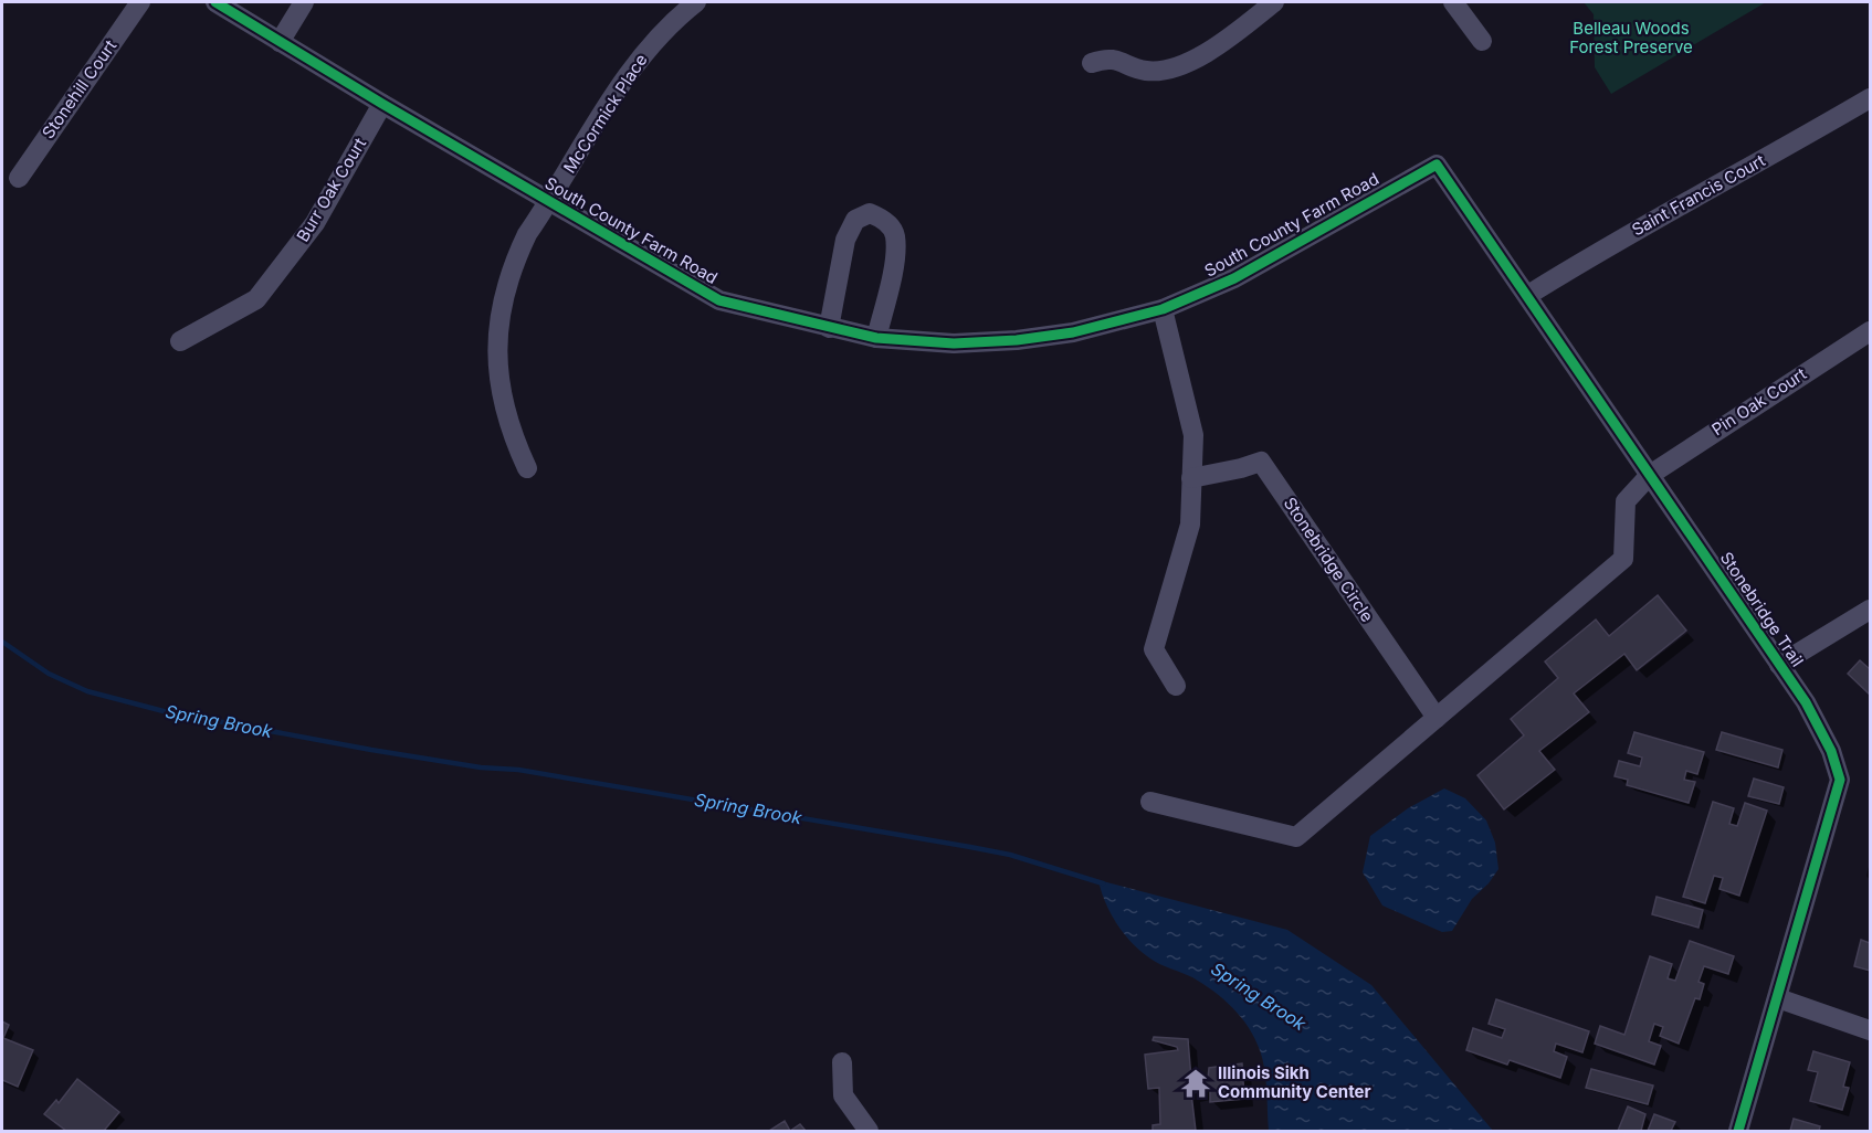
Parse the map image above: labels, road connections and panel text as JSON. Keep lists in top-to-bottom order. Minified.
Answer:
{"streets":{"street":["Stonehill Court","McCormick Place","Burr Oak Court","Saint Francis Court","South County Farm Road","Pin Oak Court","Stonebridge Circle","Stonebridge Trail"]},"crossings":[["McCormick Place","South County Farm Road"],["Burr Oak Court","South County Farm Road"],["Saint Francis Court","Stonebridge Trail"],["South County Farm Road","Stonebridge Trail"],["Pin Oak Court","Stonebridge Trail"]],"water":["Spring Brook"],"parks":["Belleau Woods Forest Preserve"],"places":{"temple":["Illinois Sikh Community Center"]}}
